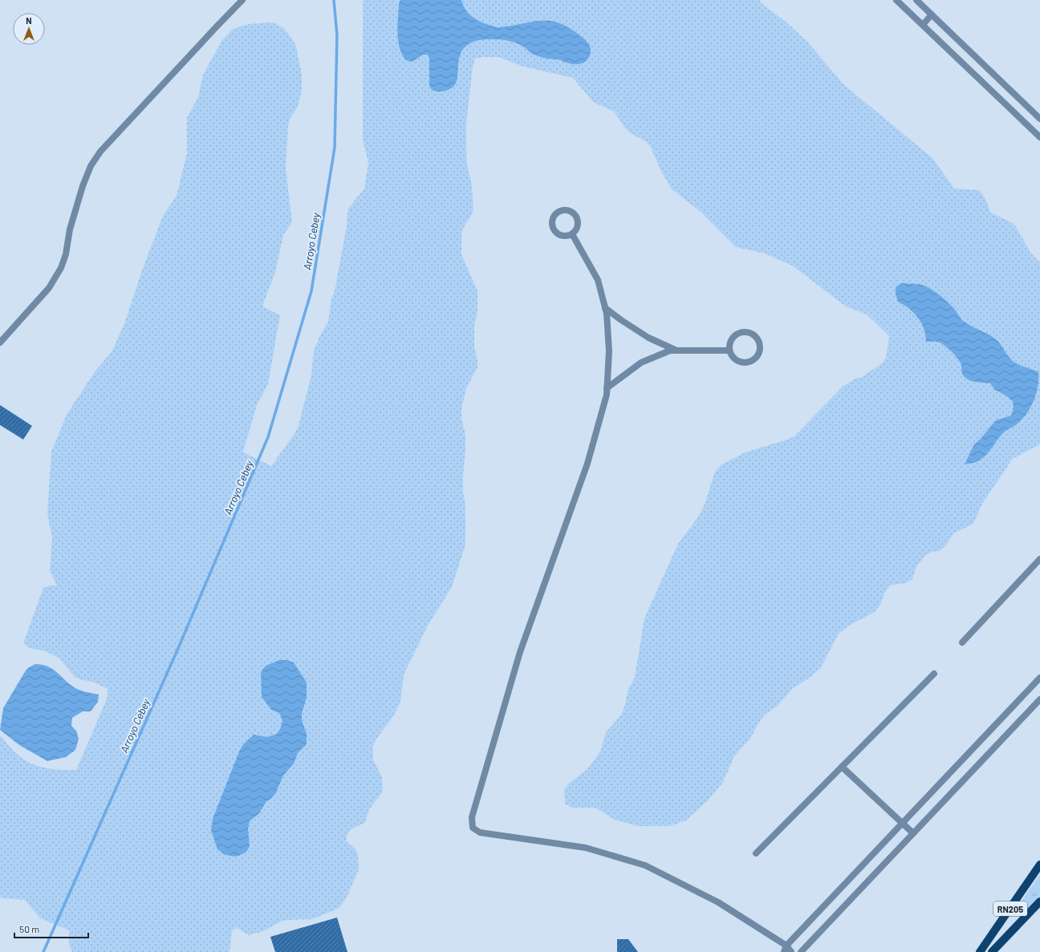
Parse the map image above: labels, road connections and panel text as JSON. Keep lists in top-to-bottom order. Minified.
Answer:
{"streets":{"main road":["RN205"]},"water":["Arroyo Cebey"],"scale_bar":"50 m","north":"top"}
